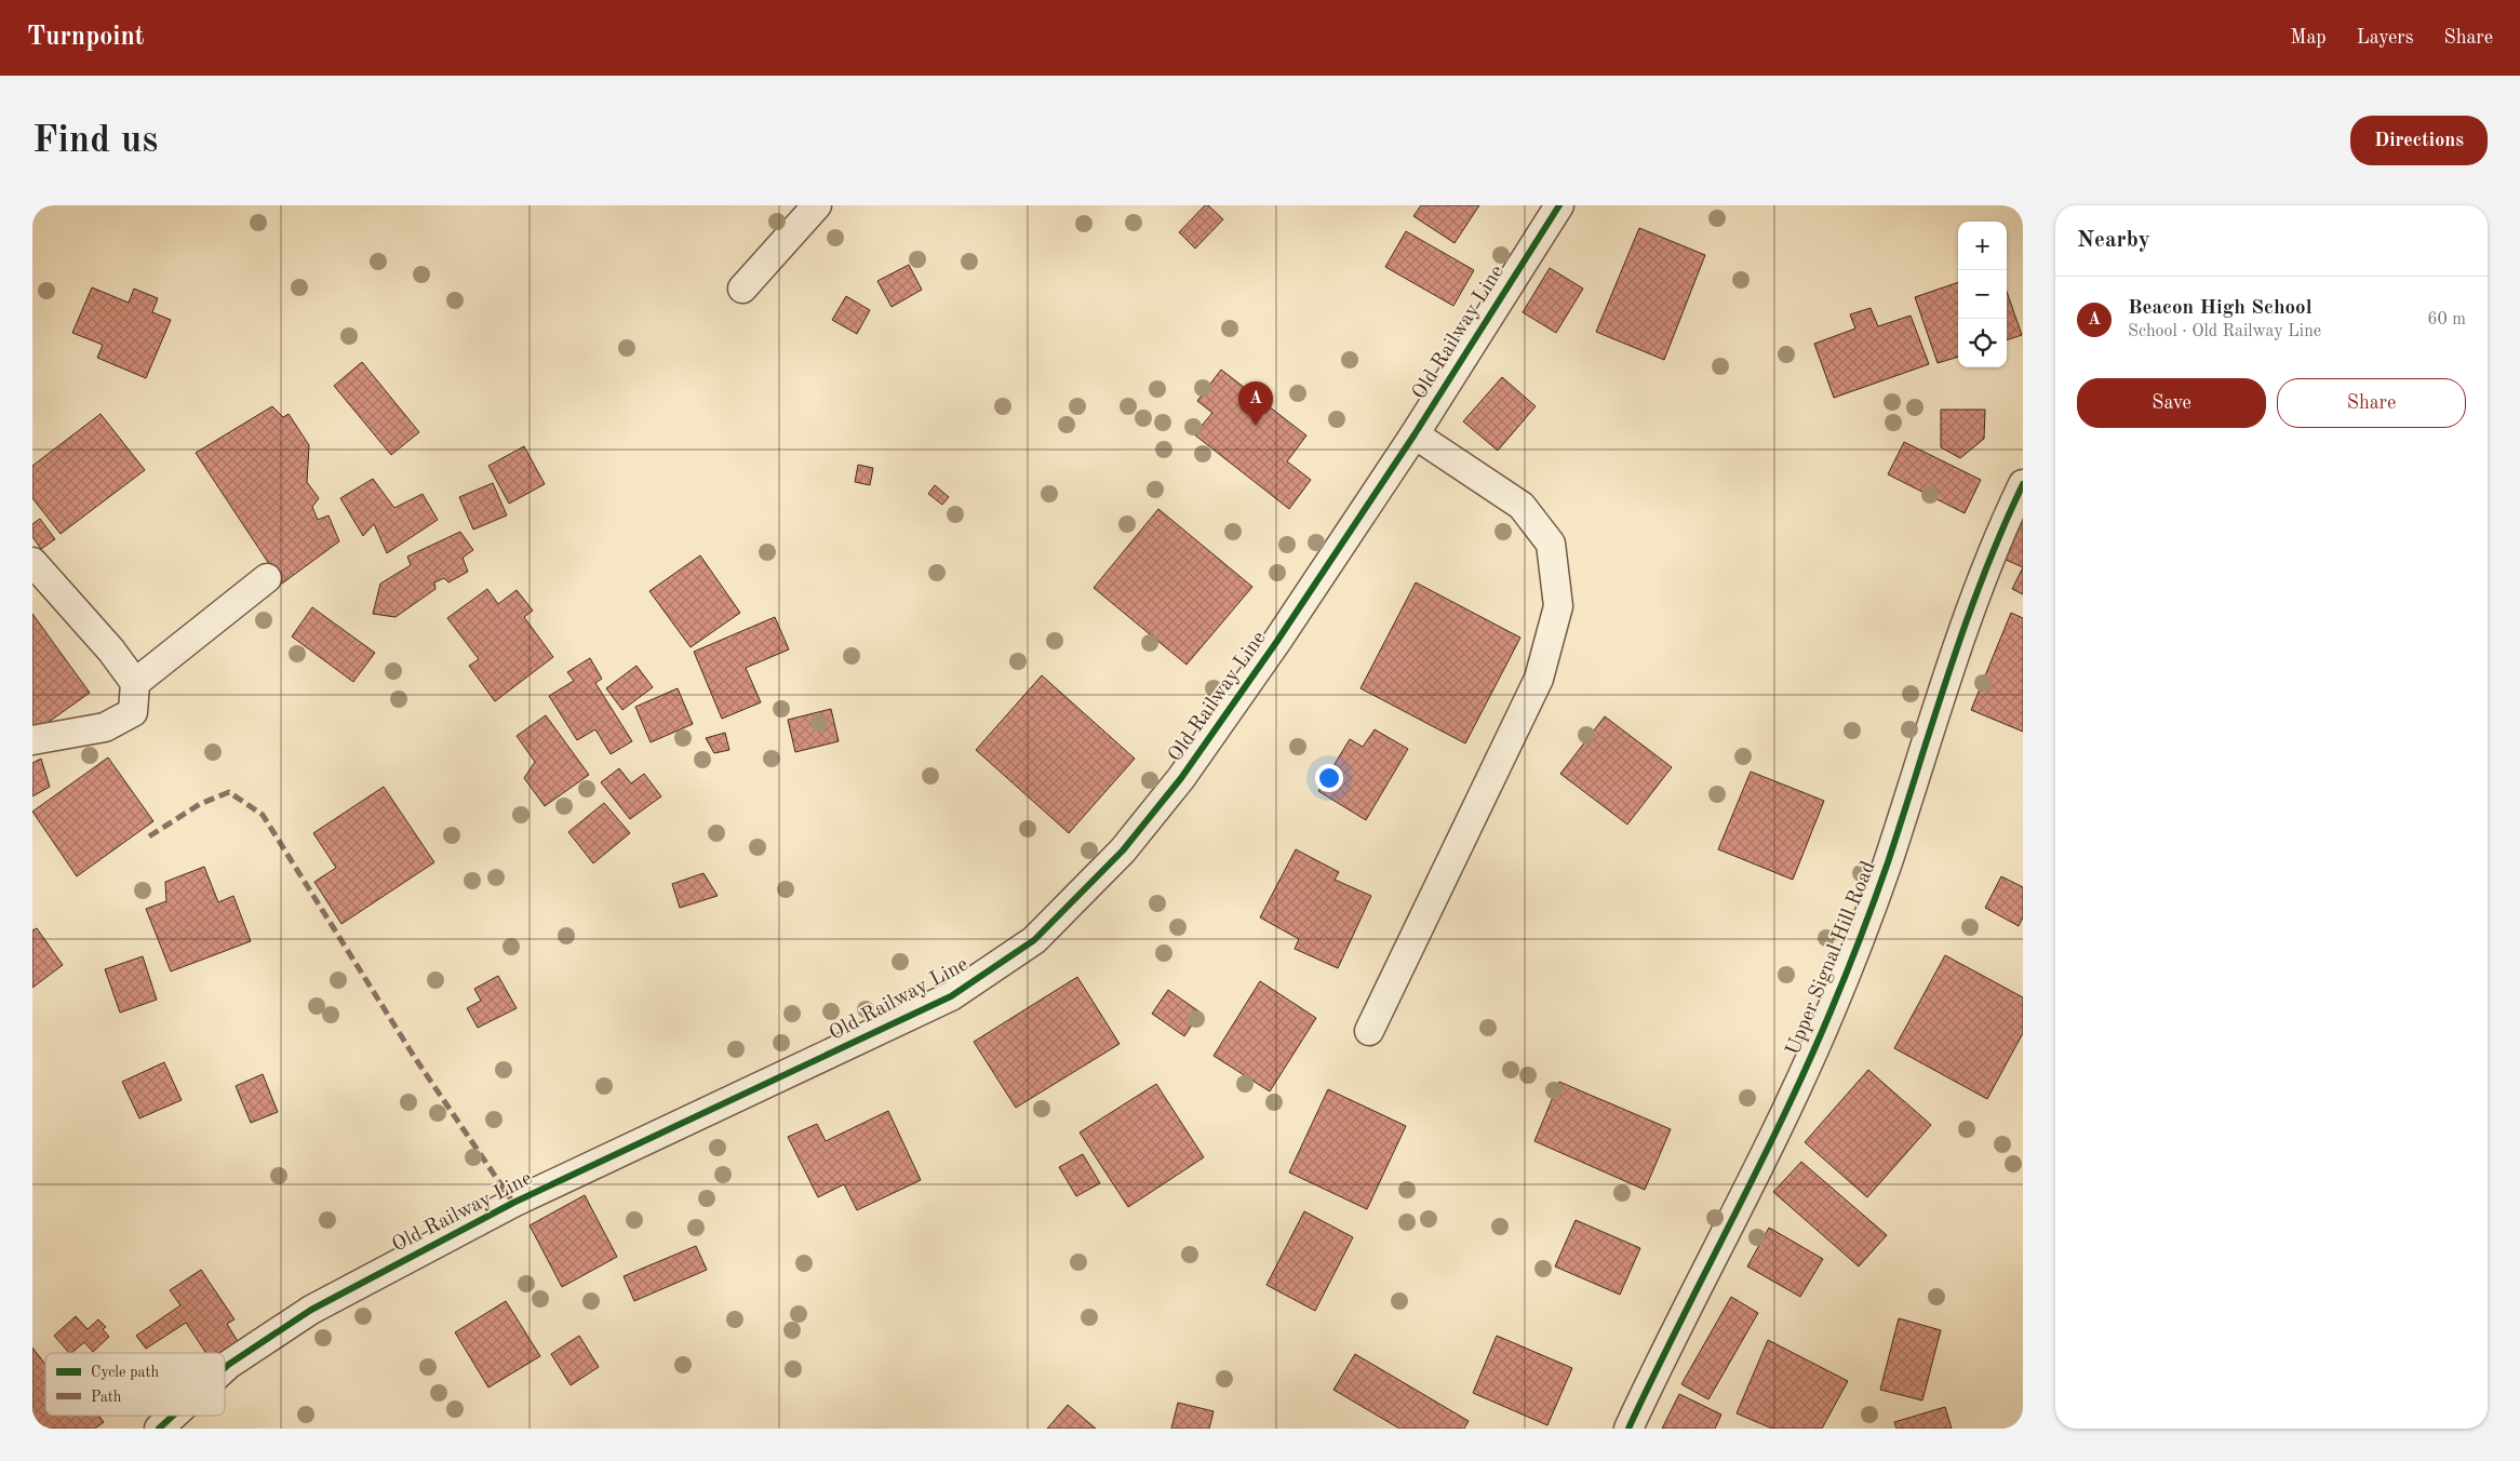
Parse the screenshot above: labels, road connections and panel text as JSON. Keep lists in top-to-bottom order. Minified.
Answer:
{"streets":{"street":["Old Railway Line","Upper Signal Hill Road"]},"legend":["Cycle path","Path"],"page":{"header":"Turnpoint","nav":["Map","Layers","Share"],"buttons":["Directions",["Save","Share"]],"title":"Find us","heading":"Nearby","map_buttons":["+","−"],"list":[{"mark":"A","name":"Beacon High School","note":"School · Old Railway Line","value":"60 m"}],"pins":"A"}}
